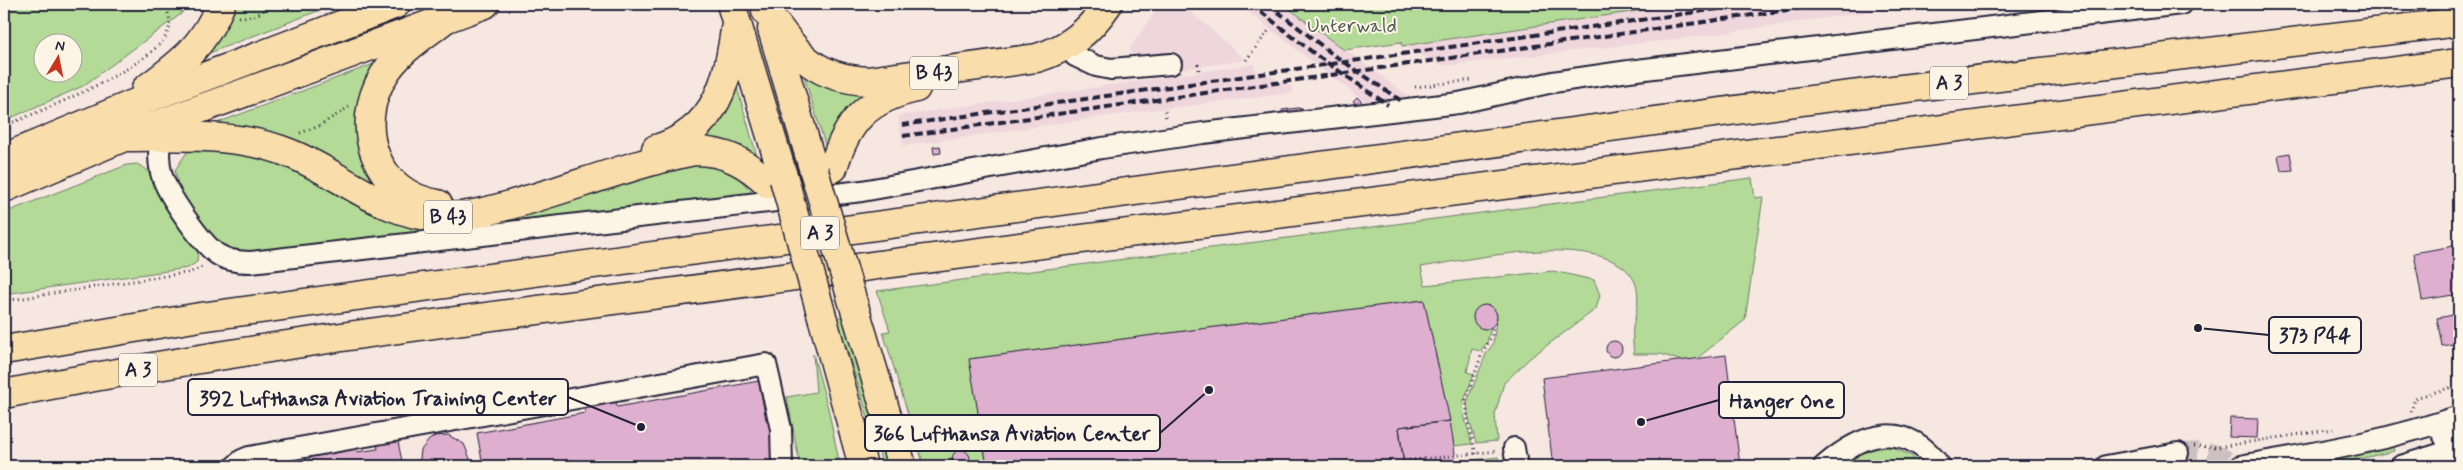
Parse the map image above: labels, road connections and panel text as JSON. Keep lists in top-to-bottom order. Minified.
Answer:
{"streets":{"highway":["B 43","A 3"]},"parks":["Unterwald"],"places":["373 P44","366 Lufthansa Aviation Center","Hanger One","392 Lufthansa Aviation Training Center"],"north":"top"}
